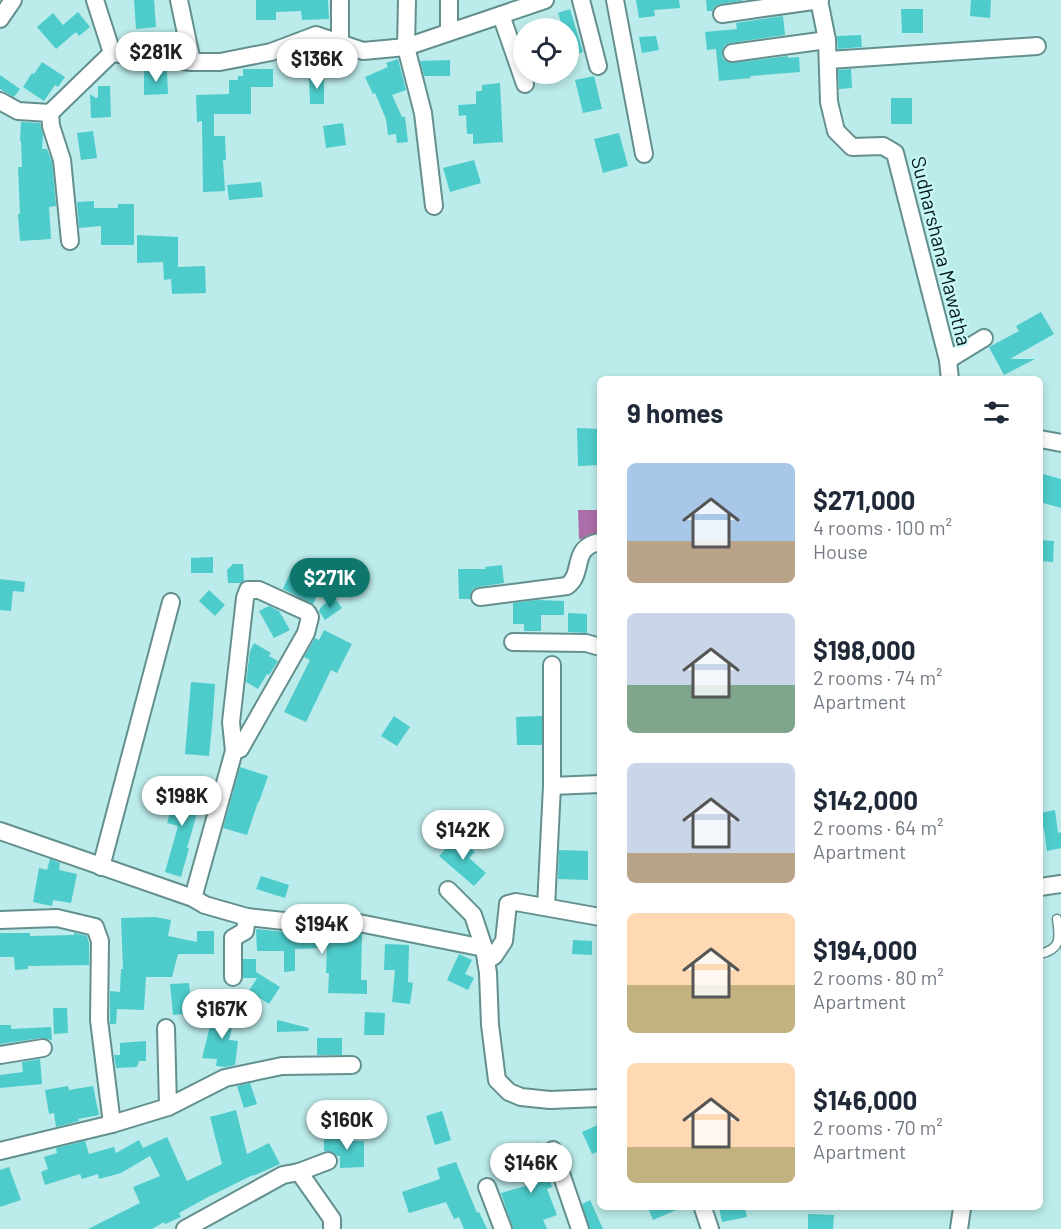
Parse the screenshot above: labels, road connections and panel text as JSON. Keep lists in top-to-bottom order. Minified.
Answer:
{"streets":{"street":["Sudharshana Mawatha"]},"page":{"price":["$281K","$136K","$271K","$198K","$142K","$194K","$167K","$160K","$146K"],"heading":"9 homes","list":[{"name":"$271,000","note":"4 rooms · 100 m² · House"},{"name":"$198,000","note":"2 rooms · 74 m² · Apartment"},{"name":"$142,000","note":"2 rooms · 64 m² · Apartment"},{"name":"$194,000","note":"2 rooms · 80 m² · Apartment"},{"name":"$146,000","note":"2 rooms · 70 m² · Apartment"}]}}
